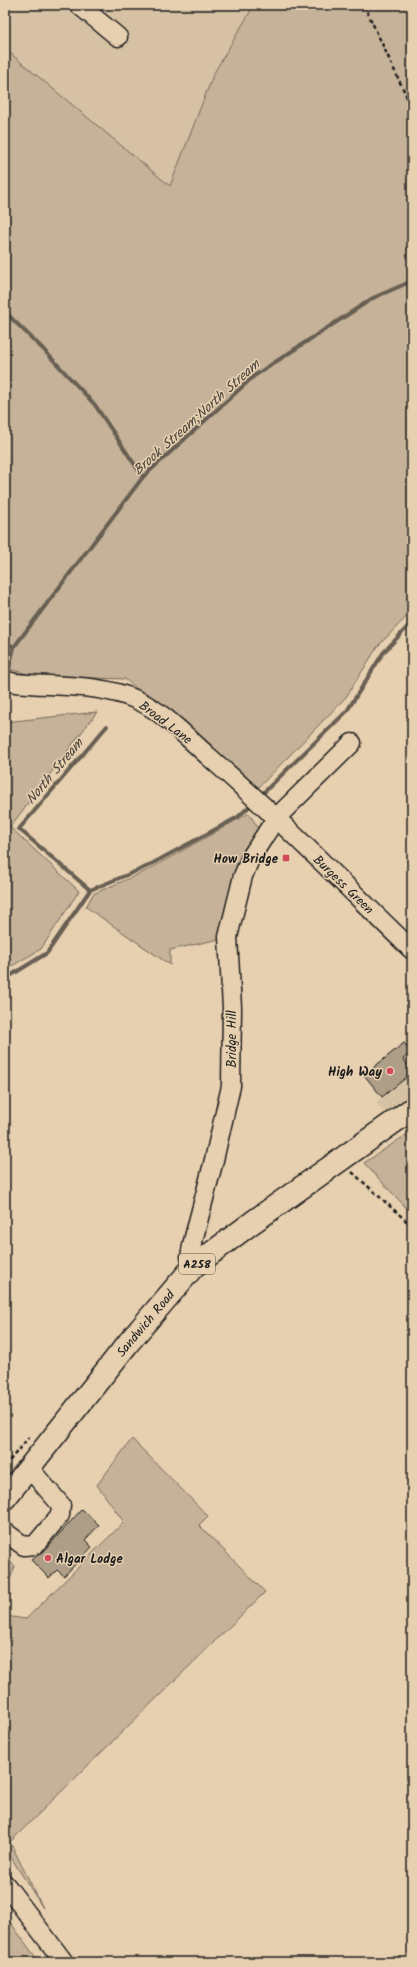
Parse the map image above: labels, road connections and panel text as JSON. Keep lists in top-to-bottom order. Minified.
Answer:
{"streets":{"main road":["A258","Sandwich Road"],"street":["Broad Lane","Burgess Green","Bridge Hill"]},"crossings":[["Broad Lane","Burgess Green"],["Broad Lane","Bridge Hill"],["Burgess Green","Bridge Hill"],["Bridge Hill","Sandwich Road"]],"water":["Brook Stream;North Stream","North Stream"],"places":{"transit":["How Bridge"],"other":["High Way","Algar Lodge"]}}
